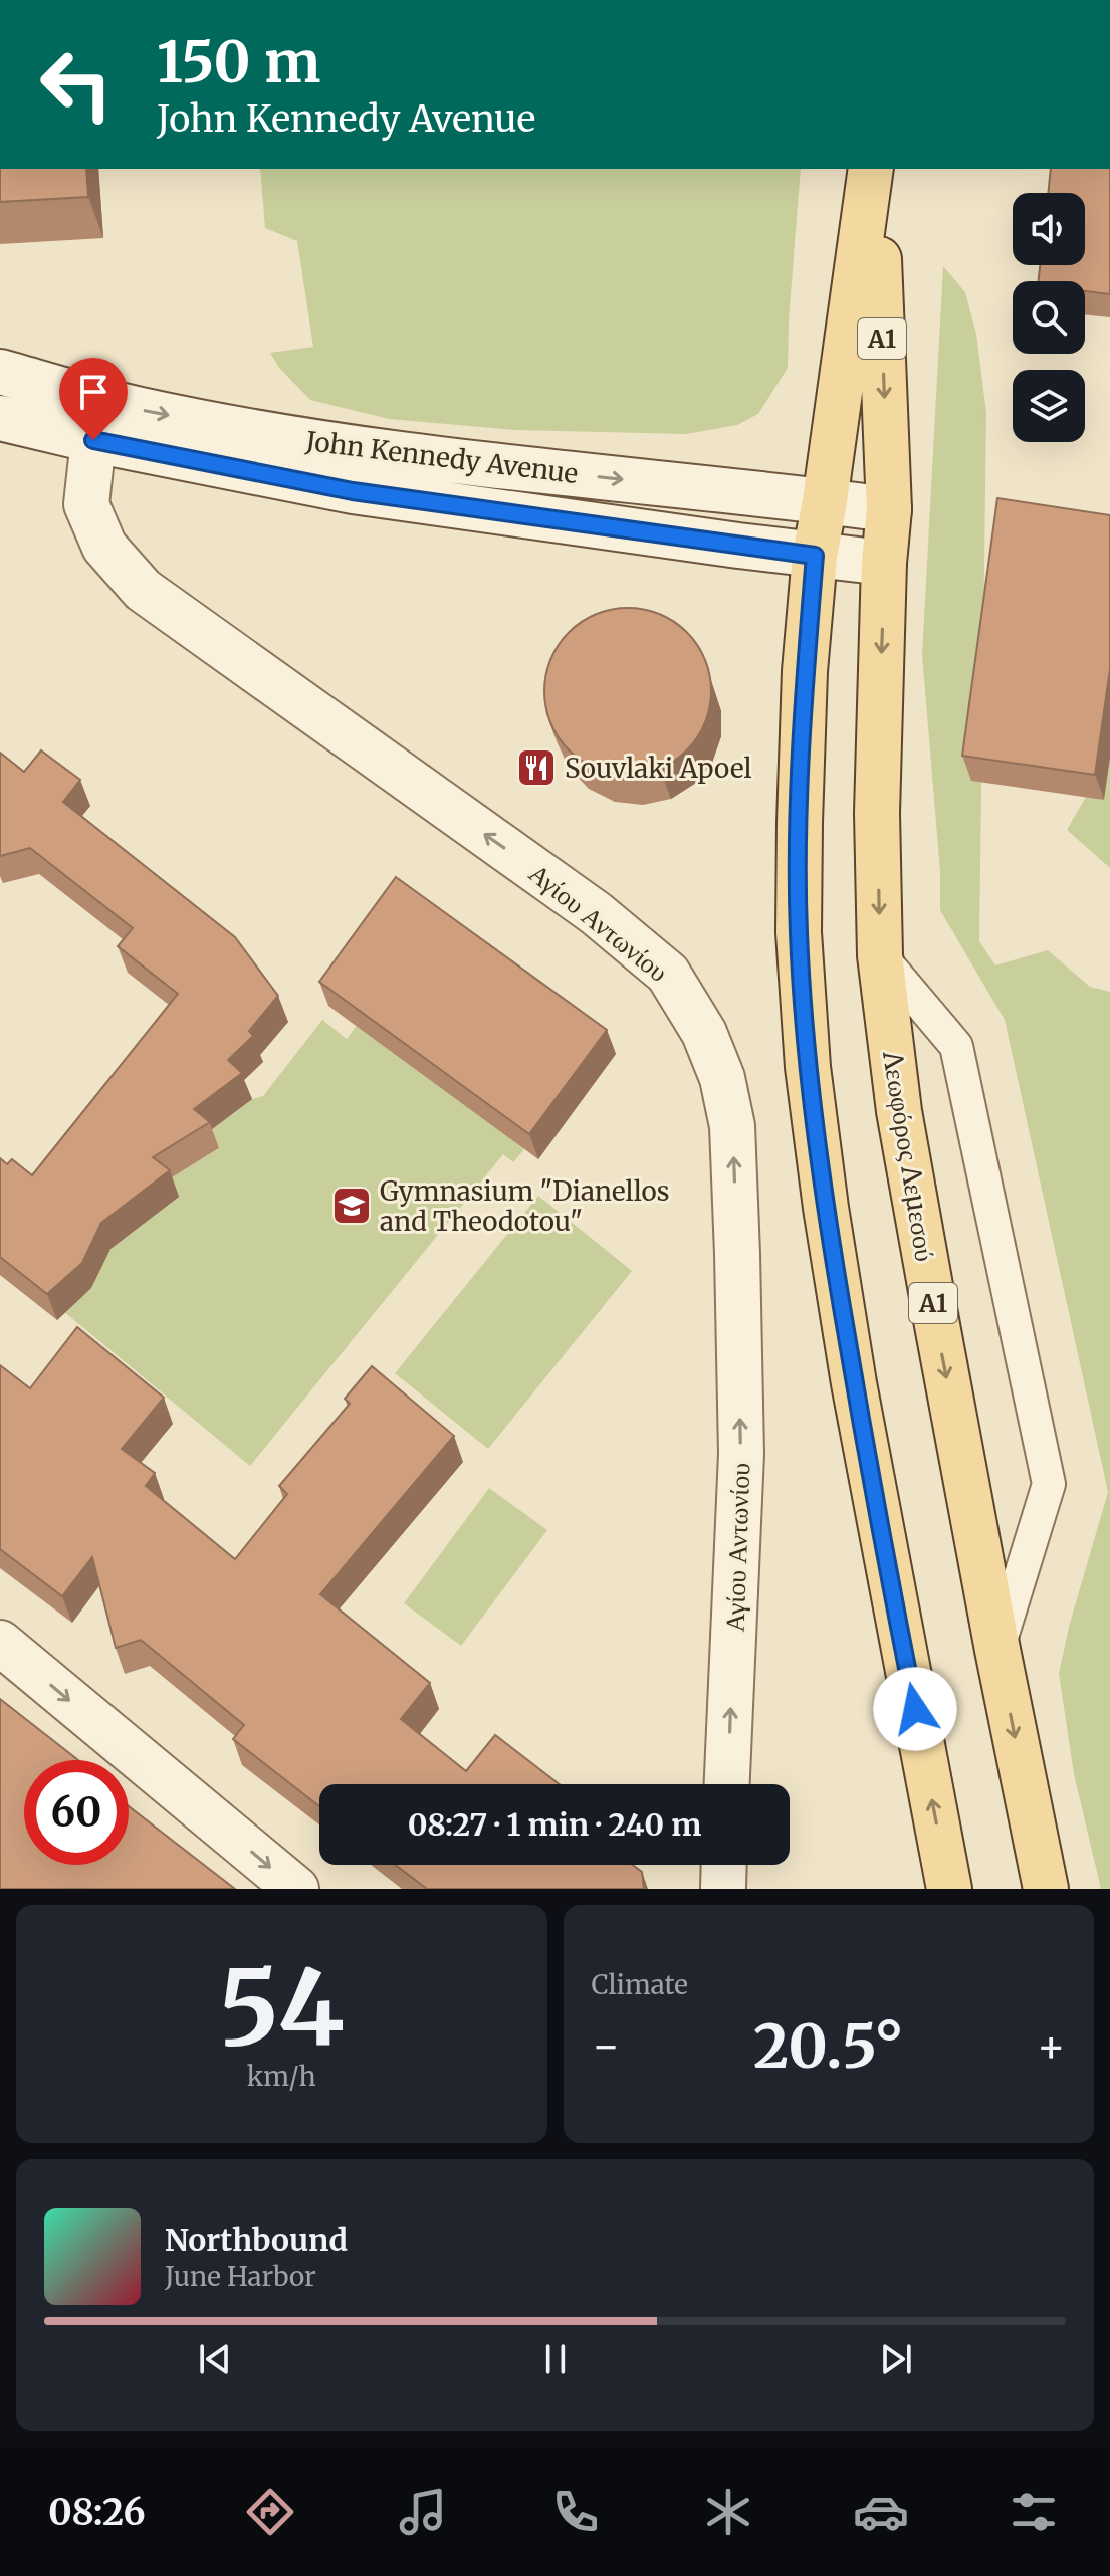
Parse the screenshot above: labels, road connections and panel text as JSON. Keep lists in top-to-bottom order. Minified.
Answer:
{"streets":{"main road":["A1","Λεωφόρος Λεμεσού"],"street":["John Kennedy Avenue","Αγίου Αντωνίου"]},"crossings":[["A1","John Kennedy Avenue"],["A1","Λεωφόρος Λεμεσού"],["John Kennedy Avenue","Αγίου Αντωνίου"],["John Kennedy Avenue","Λεωφόρος Λεμεσού"]],"one_way":["Αγίου Αντωνίου"],"places":{"restaurant":["Souvlaki Apoel"],"school or university":["Gymnasium \"Dianellos and Theodotou\""]},"page":{"turn":["150 m","John Kennedy Avenue"],"limit":"60","trip":"08:27 · 1 min · 240 m","tile":[["54","km/h"],"Climate"],"heat":["−","20.5°","+"],"song":["Northbound","June Harbor"],"tabs":"08:26"}}
